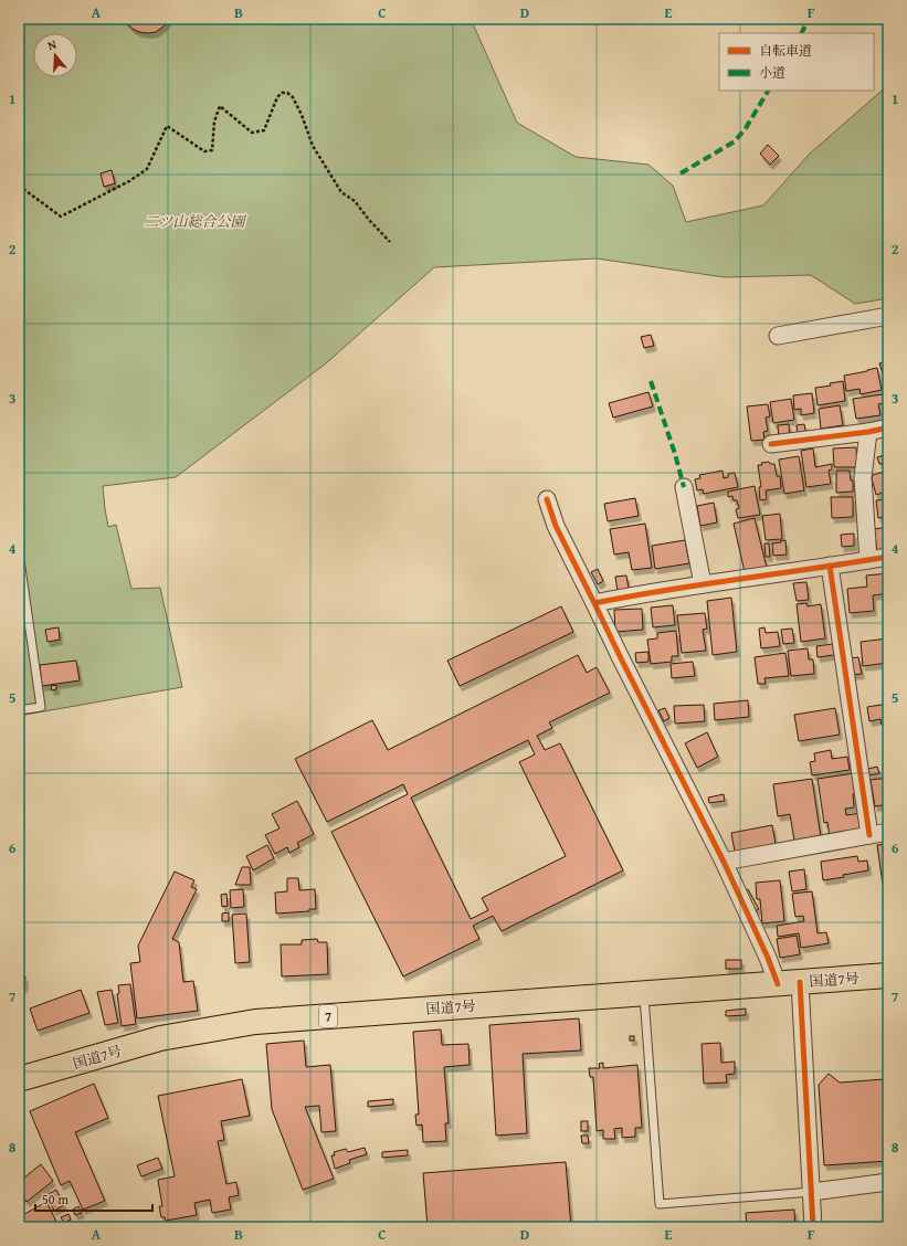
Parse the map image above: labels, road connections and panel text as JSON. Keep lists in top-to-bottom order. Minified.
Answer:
{"streets":{"highway":["国道7号","7"]},"parks":["二ツ山総合公園"],"legend":["自転車道","小道"],"scale_bar":"50 m","north":"top","grid":{"columns":["A","B","C","D","E","F"],"rows":["1","2","3","4","5","6","7","8"]}}
